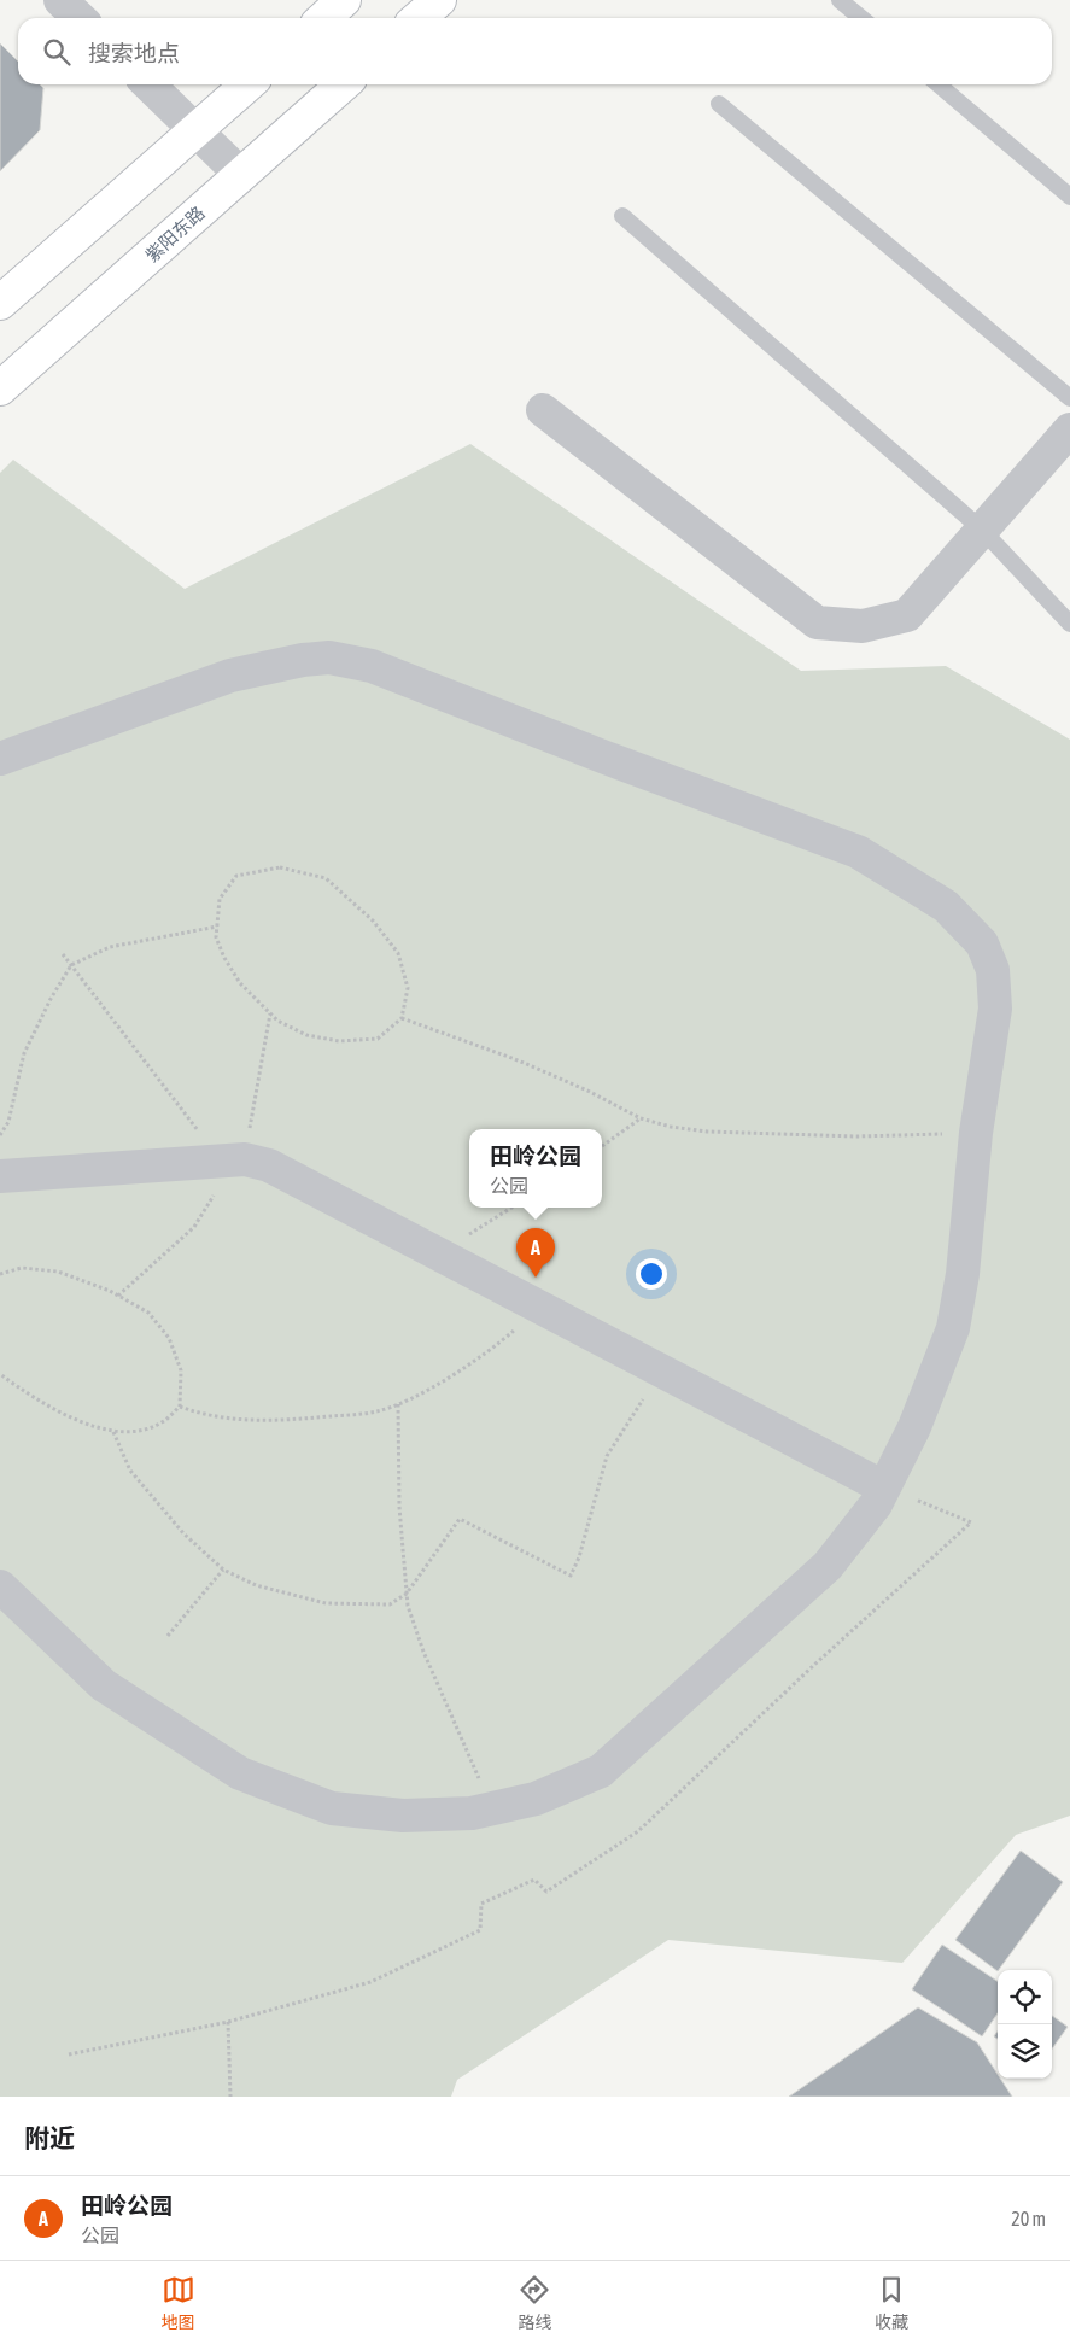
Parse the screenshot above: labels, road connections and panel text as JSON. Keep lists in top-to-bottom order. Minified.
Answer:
{"streets":{"main road":["紫阳东路"]},"page":{"search":"搜索地点","popup":["田岭公园","公园"],"pins":"A","heading":"附近","list":[{"mark":"A","name":"田岭公园","note":"公园","value":"20 m"}],"nav":["地图","路线","收藏"]}}
